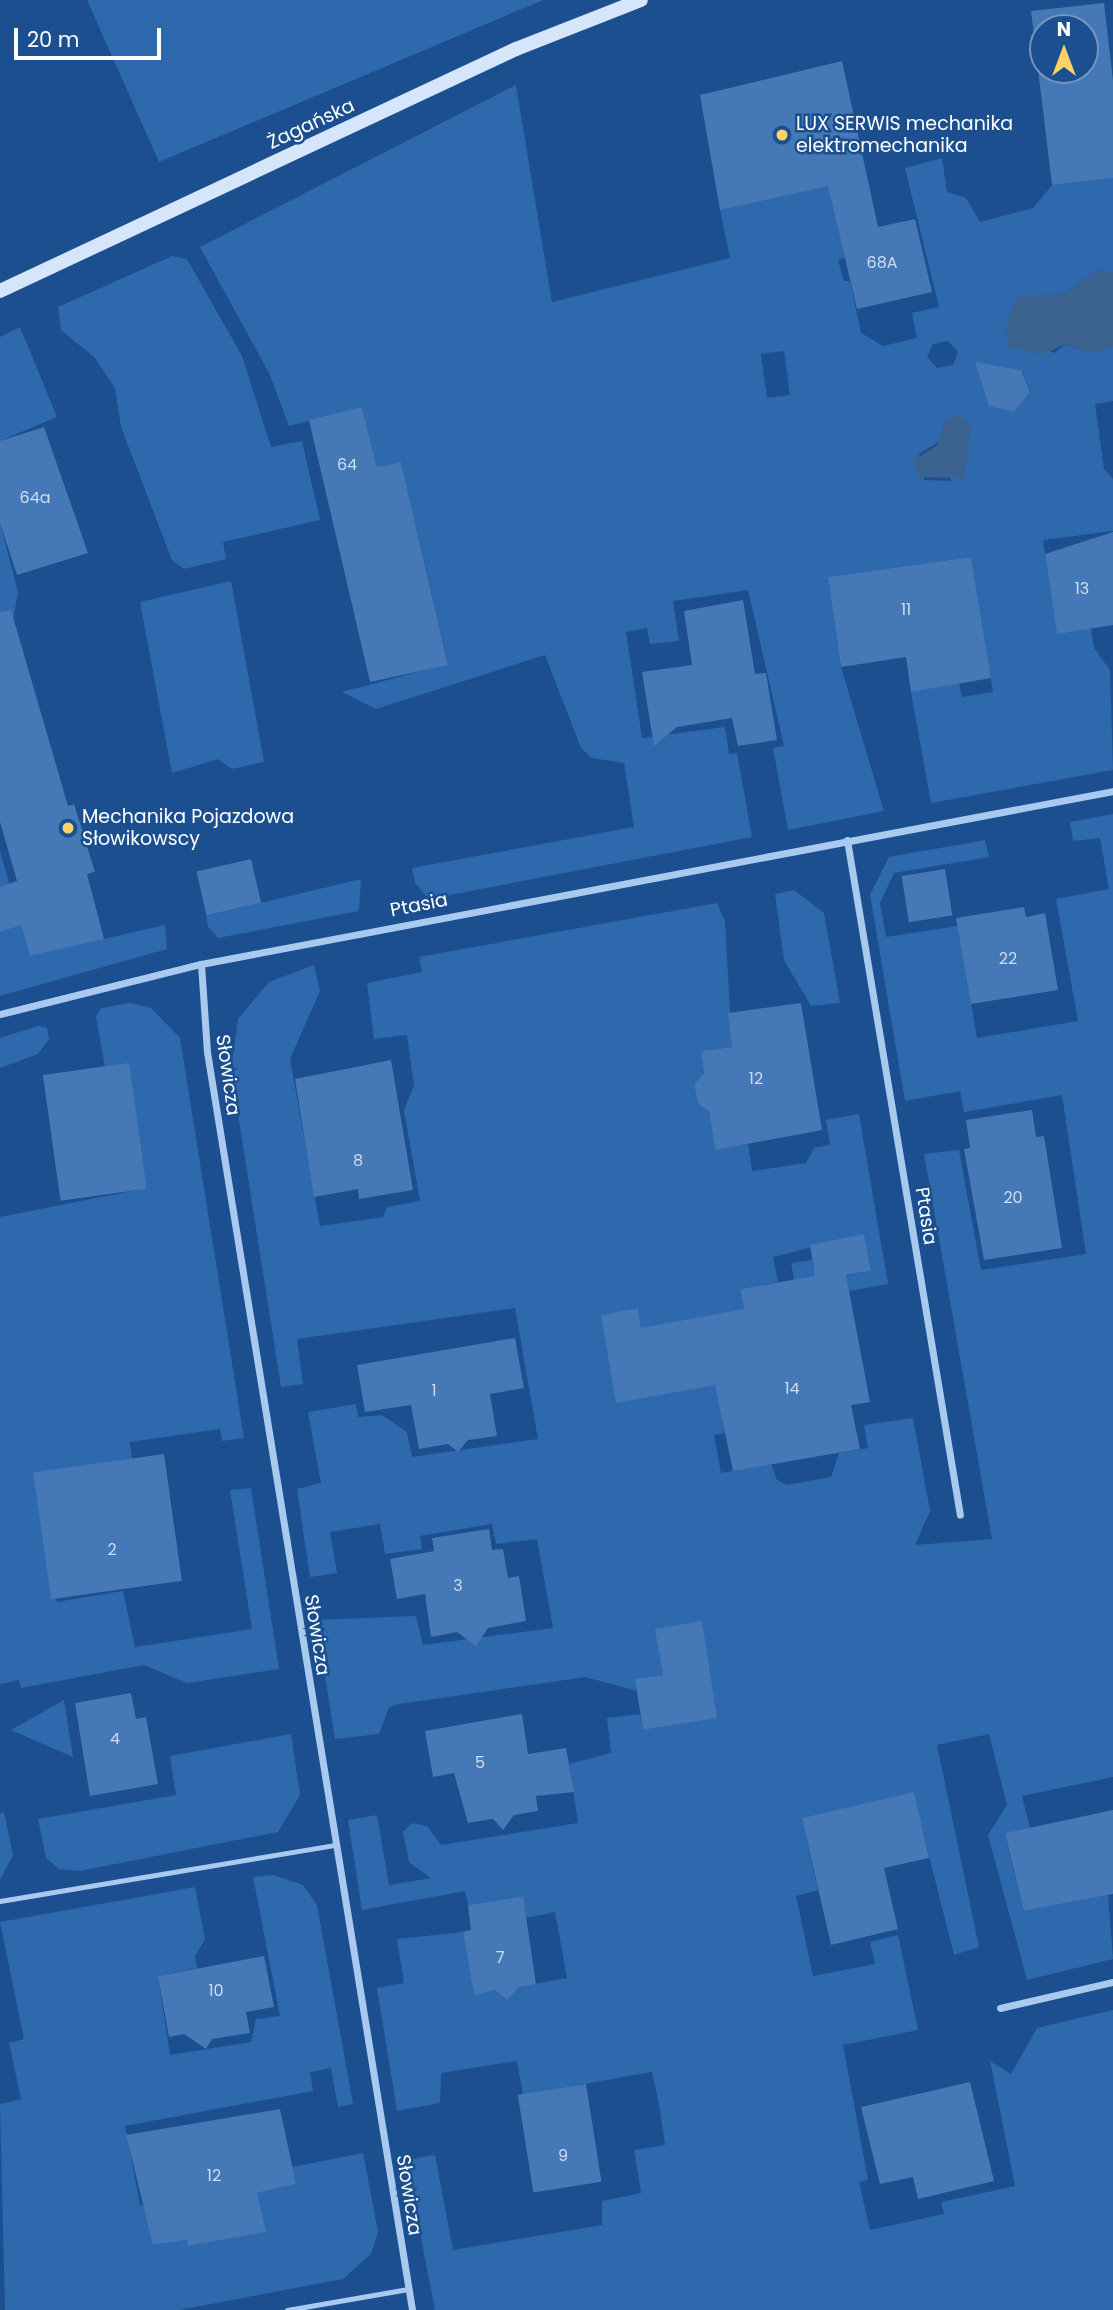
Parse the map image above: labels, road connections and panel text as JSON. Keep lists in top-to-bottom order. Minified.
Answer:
{"streets":{"street":["Żagańska","Ptasia","Słowicza"]},"crossings":[["Ptasia","Słowicza"]],"places":["LUX SERWIS mechanika elektromechanika","Mechanika Pojazdowa Słowikowscy"],"house_numbers":["68A","64","64a","13","11","22","12","8","20","14","1","2","3","4","5","7","10","9","12"],"scale_bar":"20 m","north":"top"}
